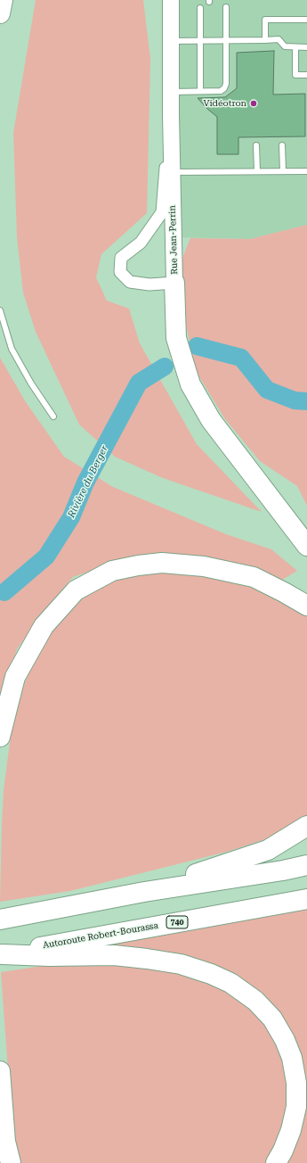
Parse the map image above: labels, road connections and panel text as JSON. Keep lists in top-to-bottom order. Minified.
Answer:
{"streets":{"highway":["740","Autoroute Robert-Bourassa"],"street":["Rue Jean-Perrin"]},"water":["Rivière du Berger"],"places":["Vidéotron"]}
